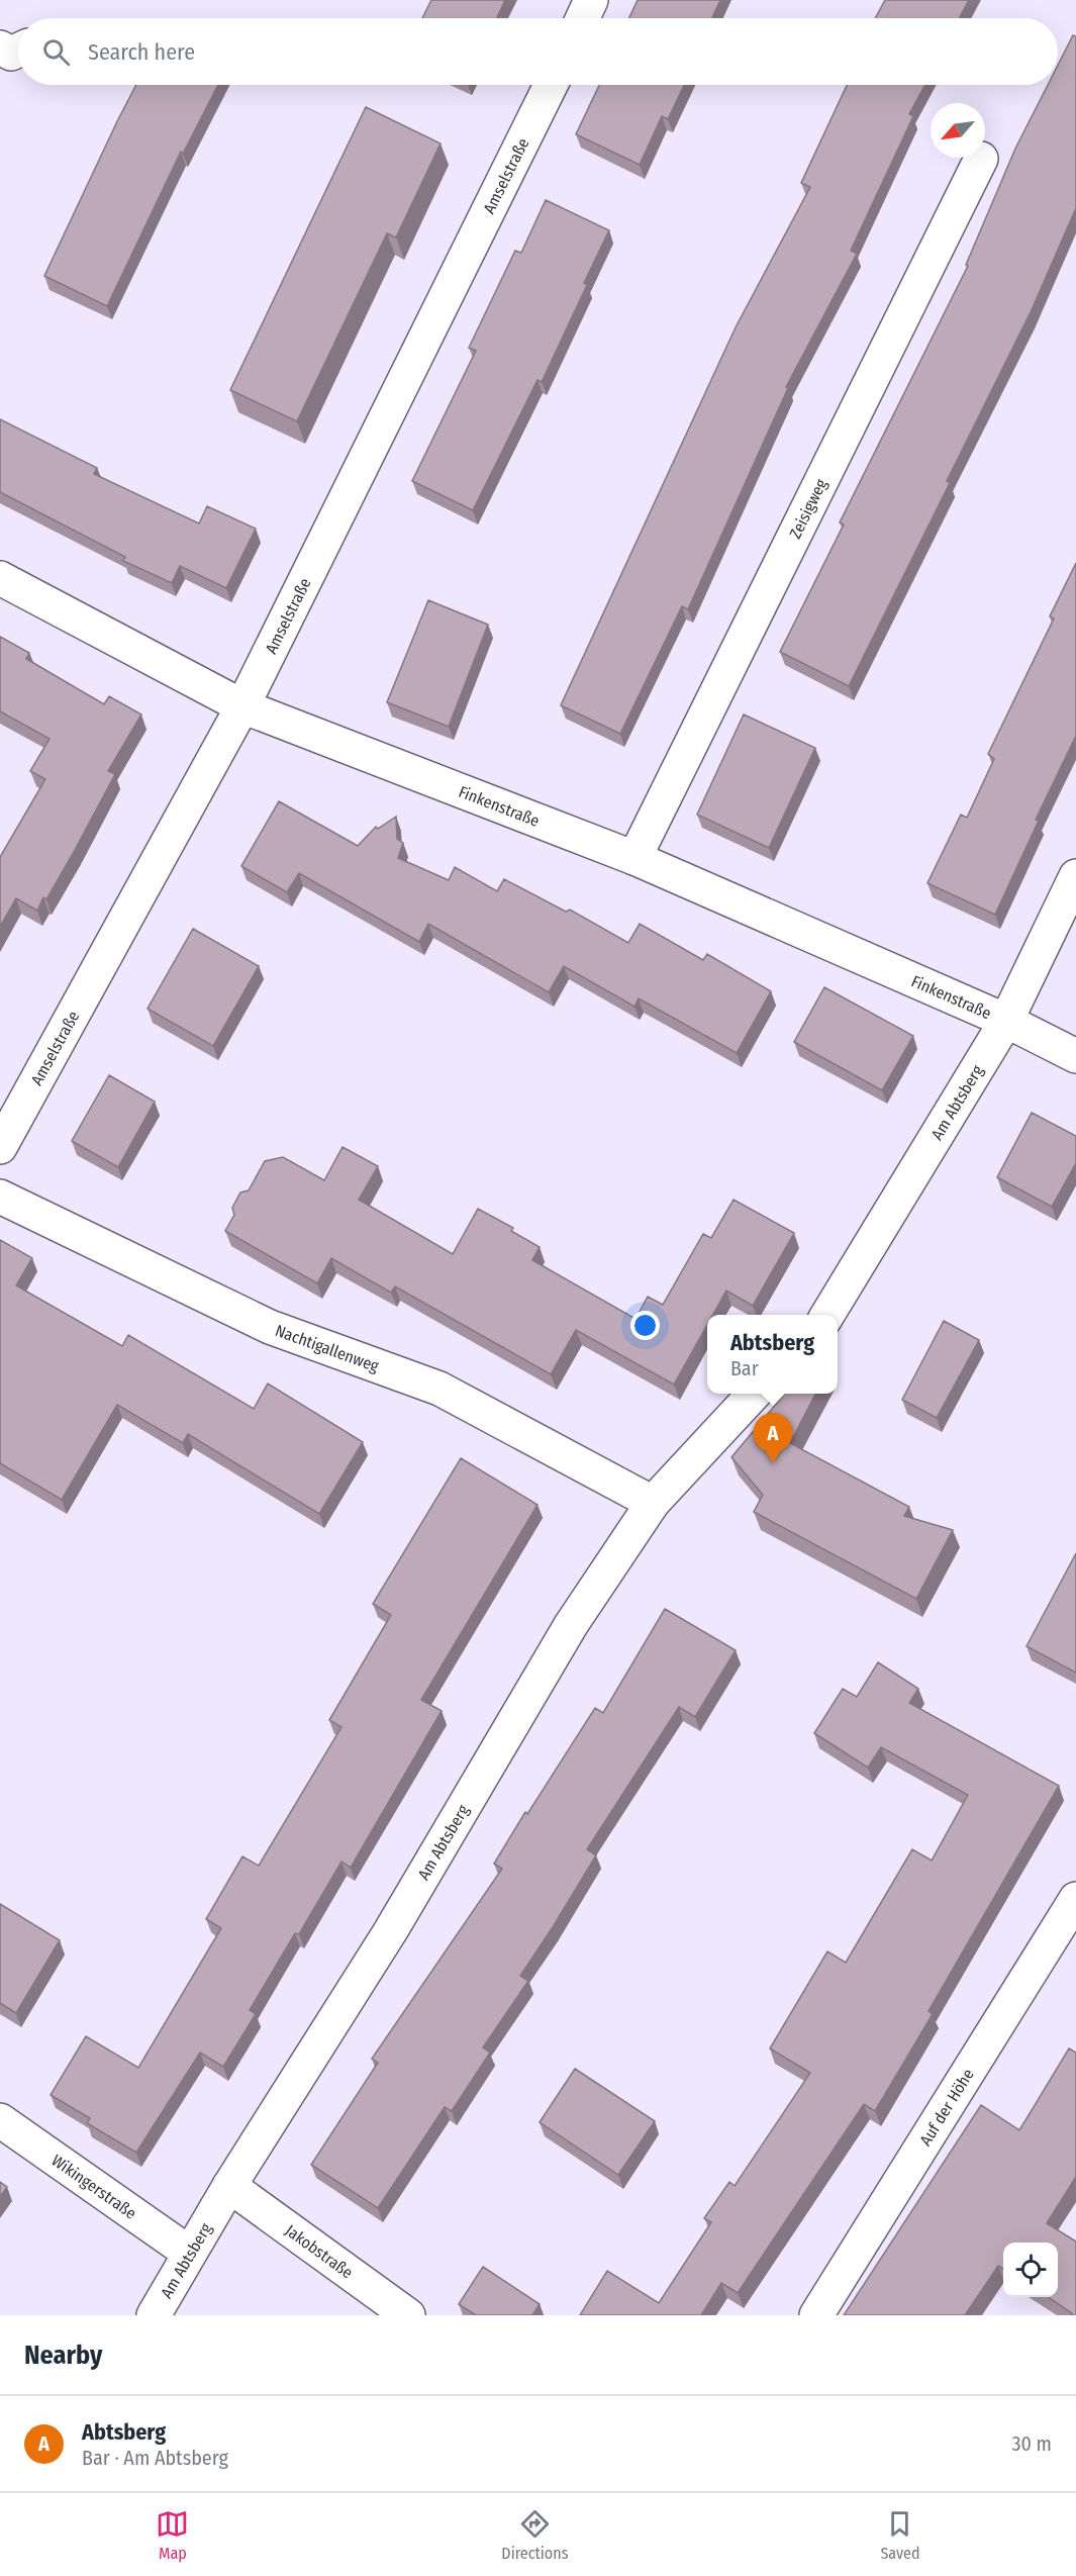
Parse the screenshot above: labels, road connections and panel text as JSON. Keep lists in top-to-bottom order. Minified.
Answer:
{"streets":{"street":["Amselstraße","Zeisigweg","Finkenstraße","Am Abtsberg","Nachtigallenweg","Auf der Höhe","Wikingerstraße","Jakobstraße"]},"crossings":[["Amselstraße","Finkenstraße"],["Zeisigweg","Finkenstraße"],["Finkenstraße","Am Abtsberg"],["Am Abtsberg","Nachtigallenweg"],["Am Abtsberg","Wikingerstraße"],["Am Abtsberg","Jakobstraße"]],"north":"bottom left","page":{"search":"Search here","popup":["Abtsberg","Bar"],"pins":"A","heading":"Nearby","list":[{"mark":"A","name":"Abtsberg","note":"Bar · Am Abtsberg","value":"30 m"}],"nav":["Map","Directions","Saved"]}}
